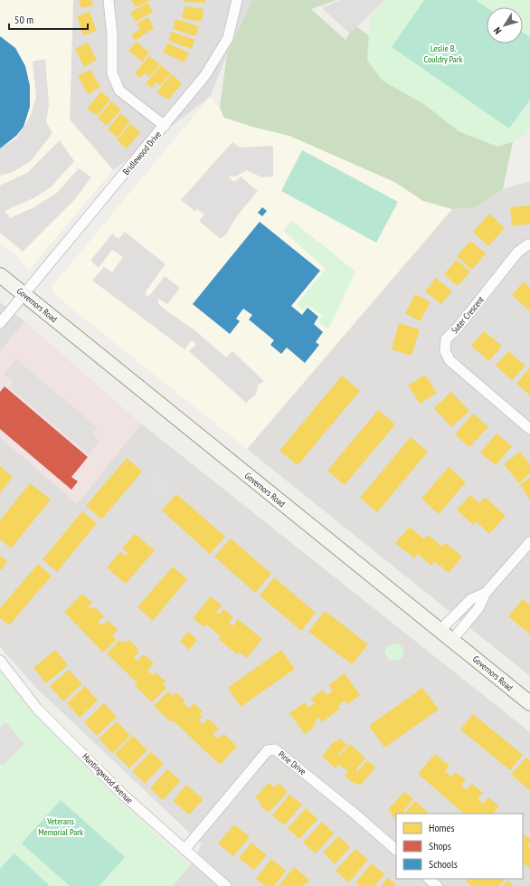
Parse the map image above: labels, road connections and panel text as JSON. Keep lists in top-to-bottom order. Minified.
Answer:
{"streets":{"main road":["Governors Road"],"street":["Bridlewood Drive","Suter Crescent","Pirie Drive","Huntingwood Avenue"]},"crossings":[["Bridlewood Drive","Governors Road"],["Pirie Drive","Huntingwood Avenue"]],"parks":["Leslie B. Couldry Park","Veterans Memorial Park"],"legend":["Homes","Shops","Schools"],"scale_bar":"50 m","north":"bottom left"}
